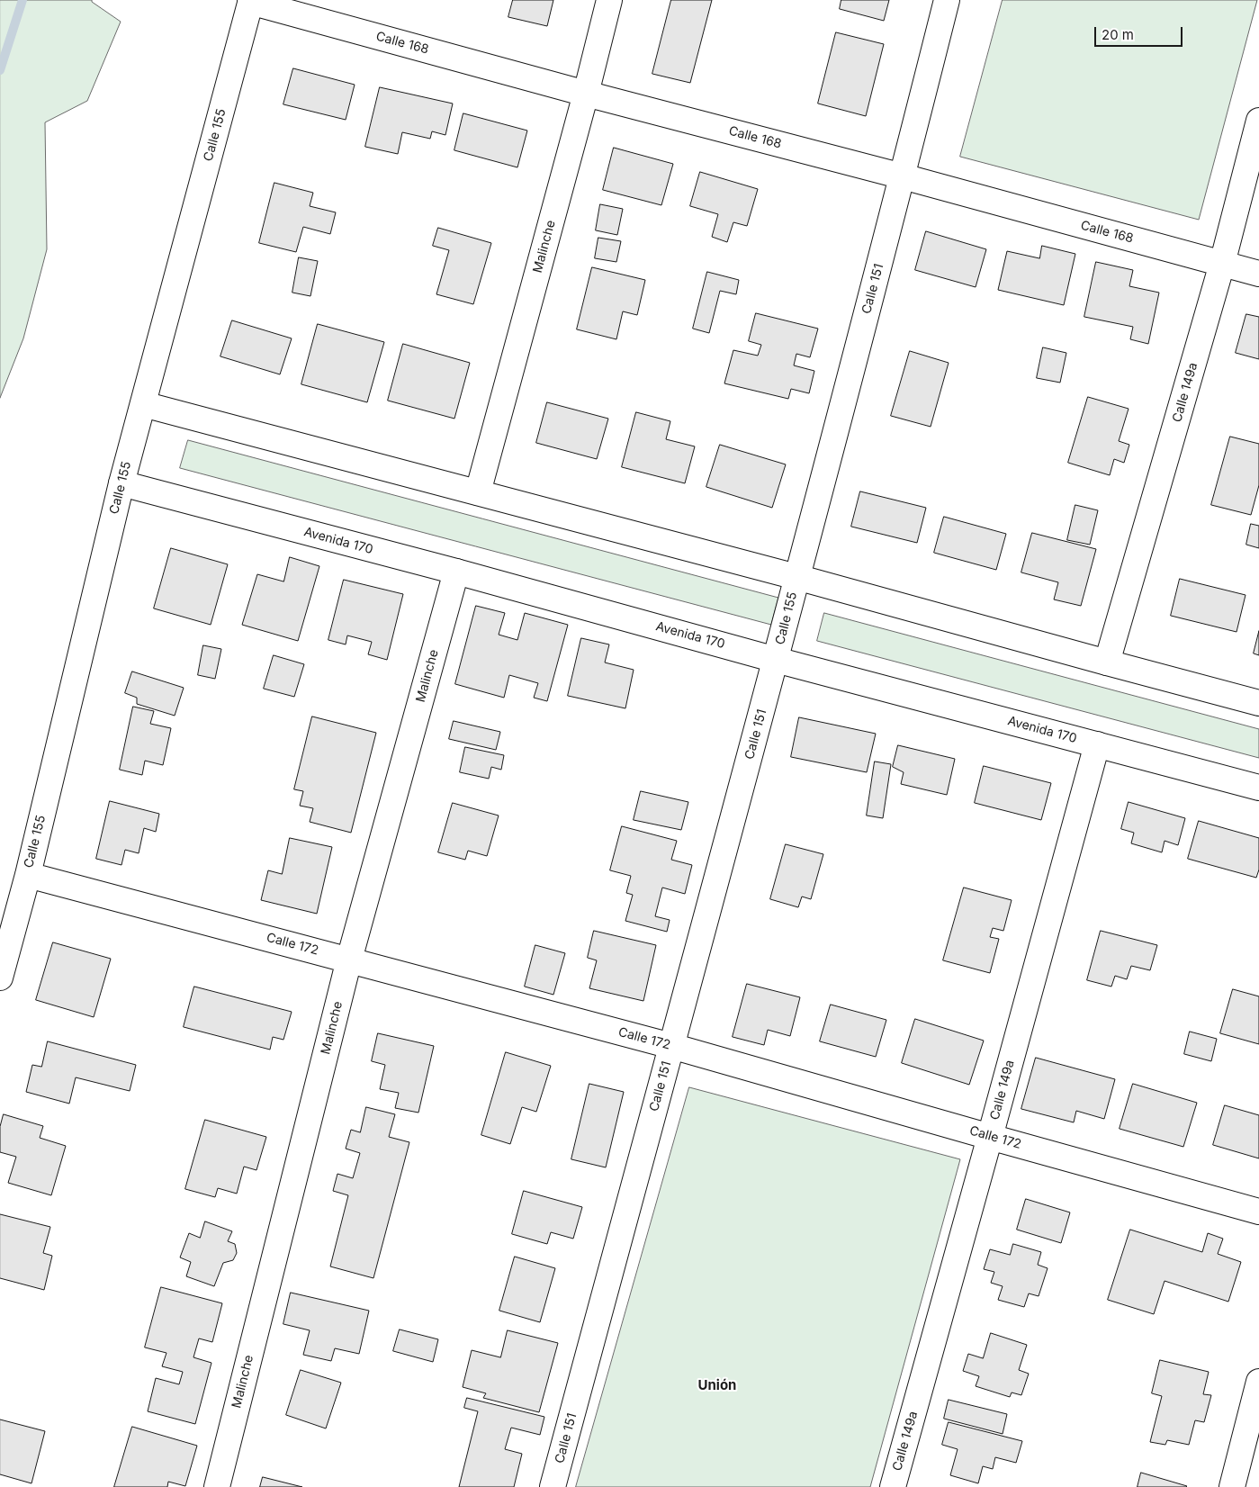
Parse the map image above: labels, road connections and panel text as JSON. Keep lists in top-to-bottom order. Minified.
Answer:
{"streets":{"street":["Calle 168","Calle 155","Malinche","Calle 151","Calle 149a","Avenida 170","Calle 172"]},"crossings":[["Calle 168","Calle 155"],["Calle 168","Malinche"],["Calle 168","Calle 151"],["Calle 168","Calle 149a"],["Calle 155","Calle 151"],["Calle 155","Avenida 170"],["Calle 155","Calle 172"],["Malinche","Avenida 170"],["Malinche","Calle 172"],["Calle 151","Avenida 170"],["Calle 151","Calle 172"],["Calle 149a","Avenida 170"],["Calle 149a","Calle 172"]],"districts":["Unión"],"scale_bar":"20 m"}
